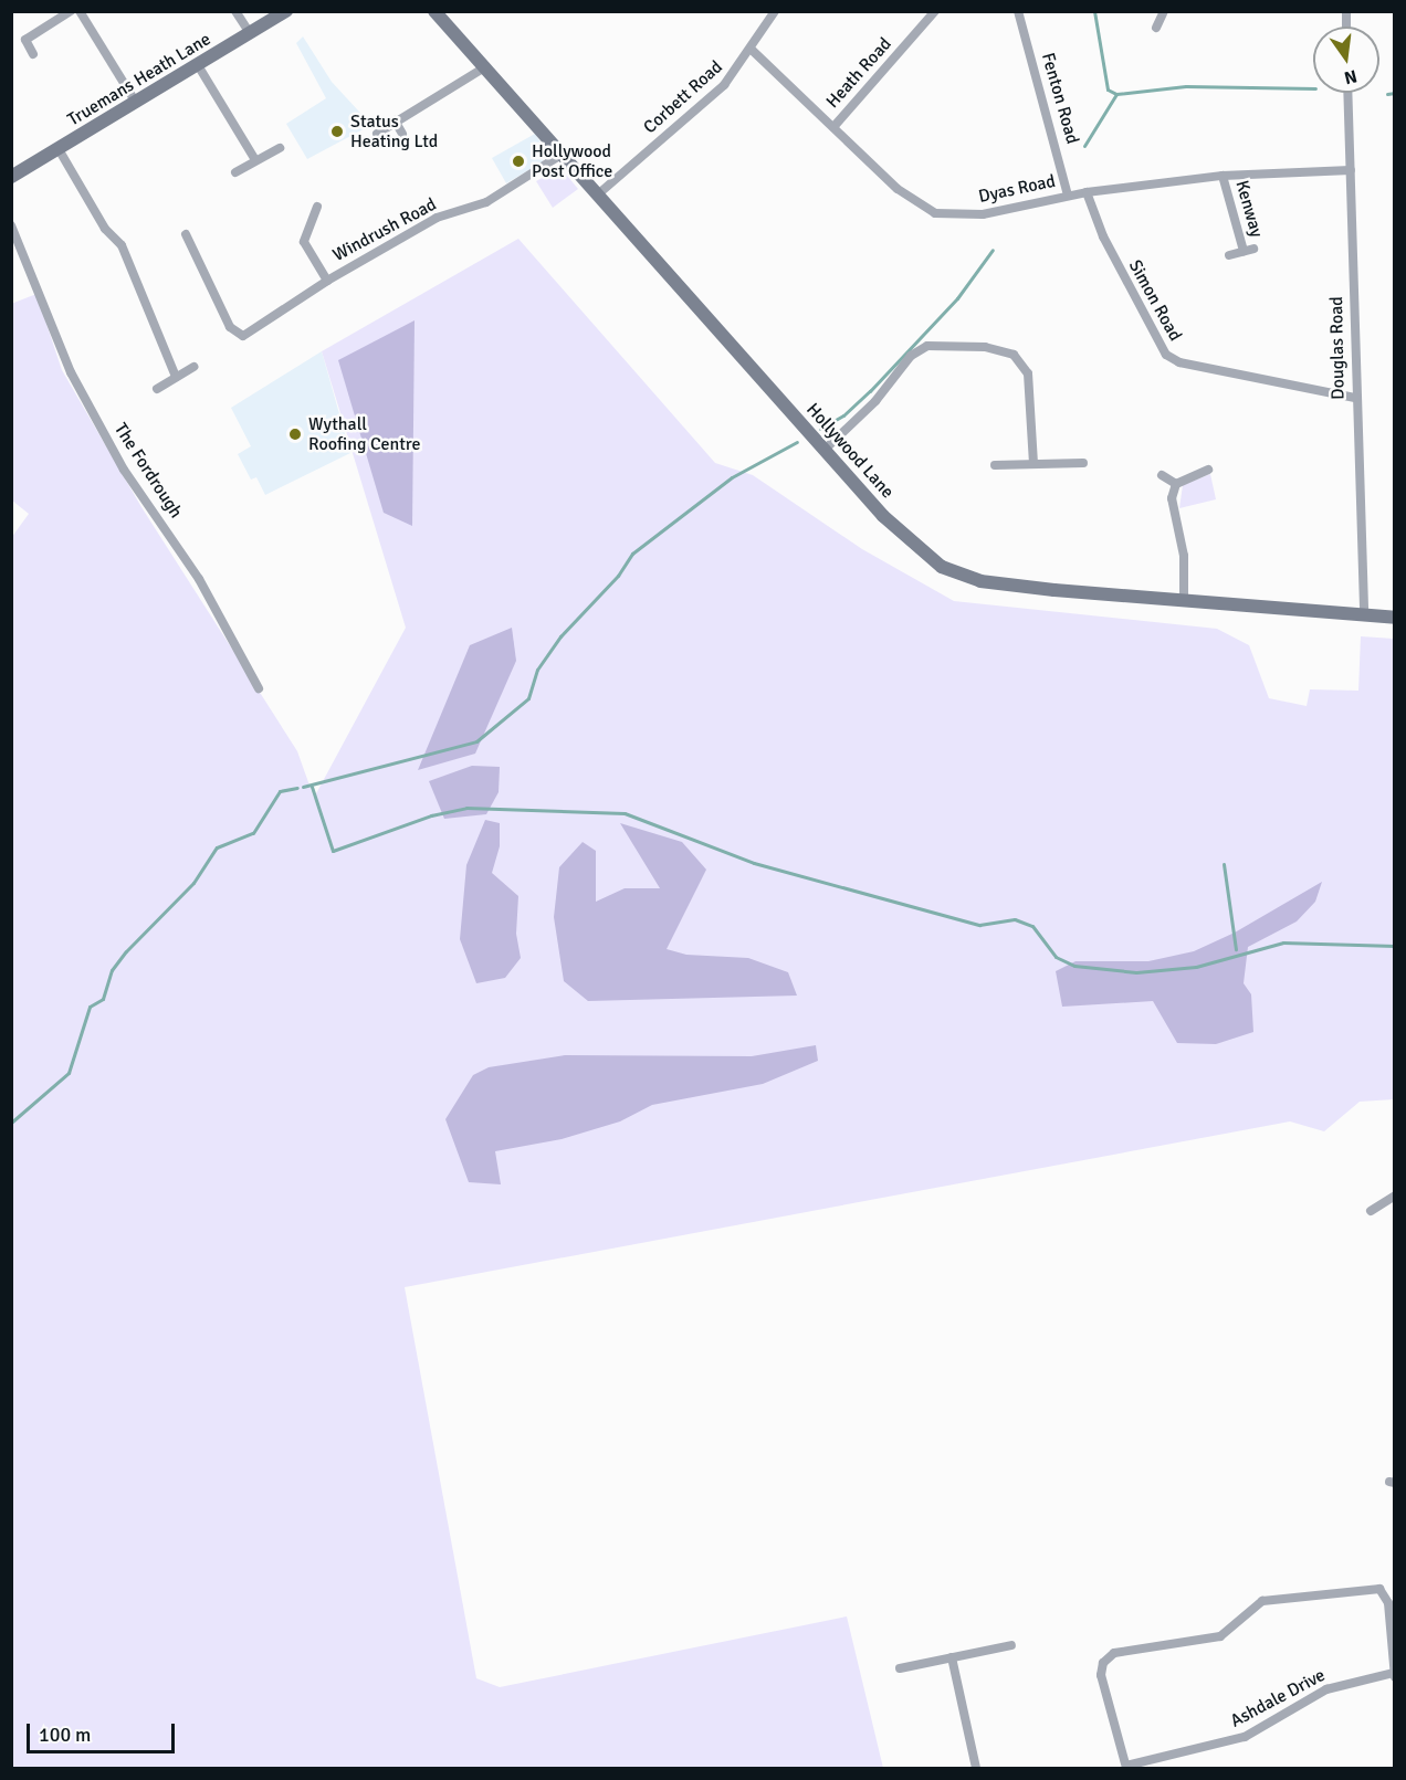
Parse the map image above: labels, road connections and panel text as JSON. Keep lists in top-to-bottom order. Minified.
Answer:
{"streets":{"street":["Heath Road","Truemans Heath Lane","Corbett Road","Fenton Road","Dyas Road","Kenway","Windrush Road","Simon Road","Douglas Road","Hollywood Lane","The Fordrough","Ashdale Drive"]},"crossings":[["Heath Road","Dyas Road"],["Corbett Road","Dyas Road"],["Corbett Road","Hollywood Lane"],["Fenton Road","Dyas Road"],["Dyas Road","Kenway"],["Dyas Road","Simon Road"],["Dyas Road","Douglas Road"],["Windrush Road","Hollywood Lane"],["Simon Road","Douglas Road"],["Douglas Road","Hollywood Lane"]],"places":["Status Heating Ltd","Hollywood Post Office","Wythall Roofing Centre"],"scale_bar":"100 m","north":"bottom"}
